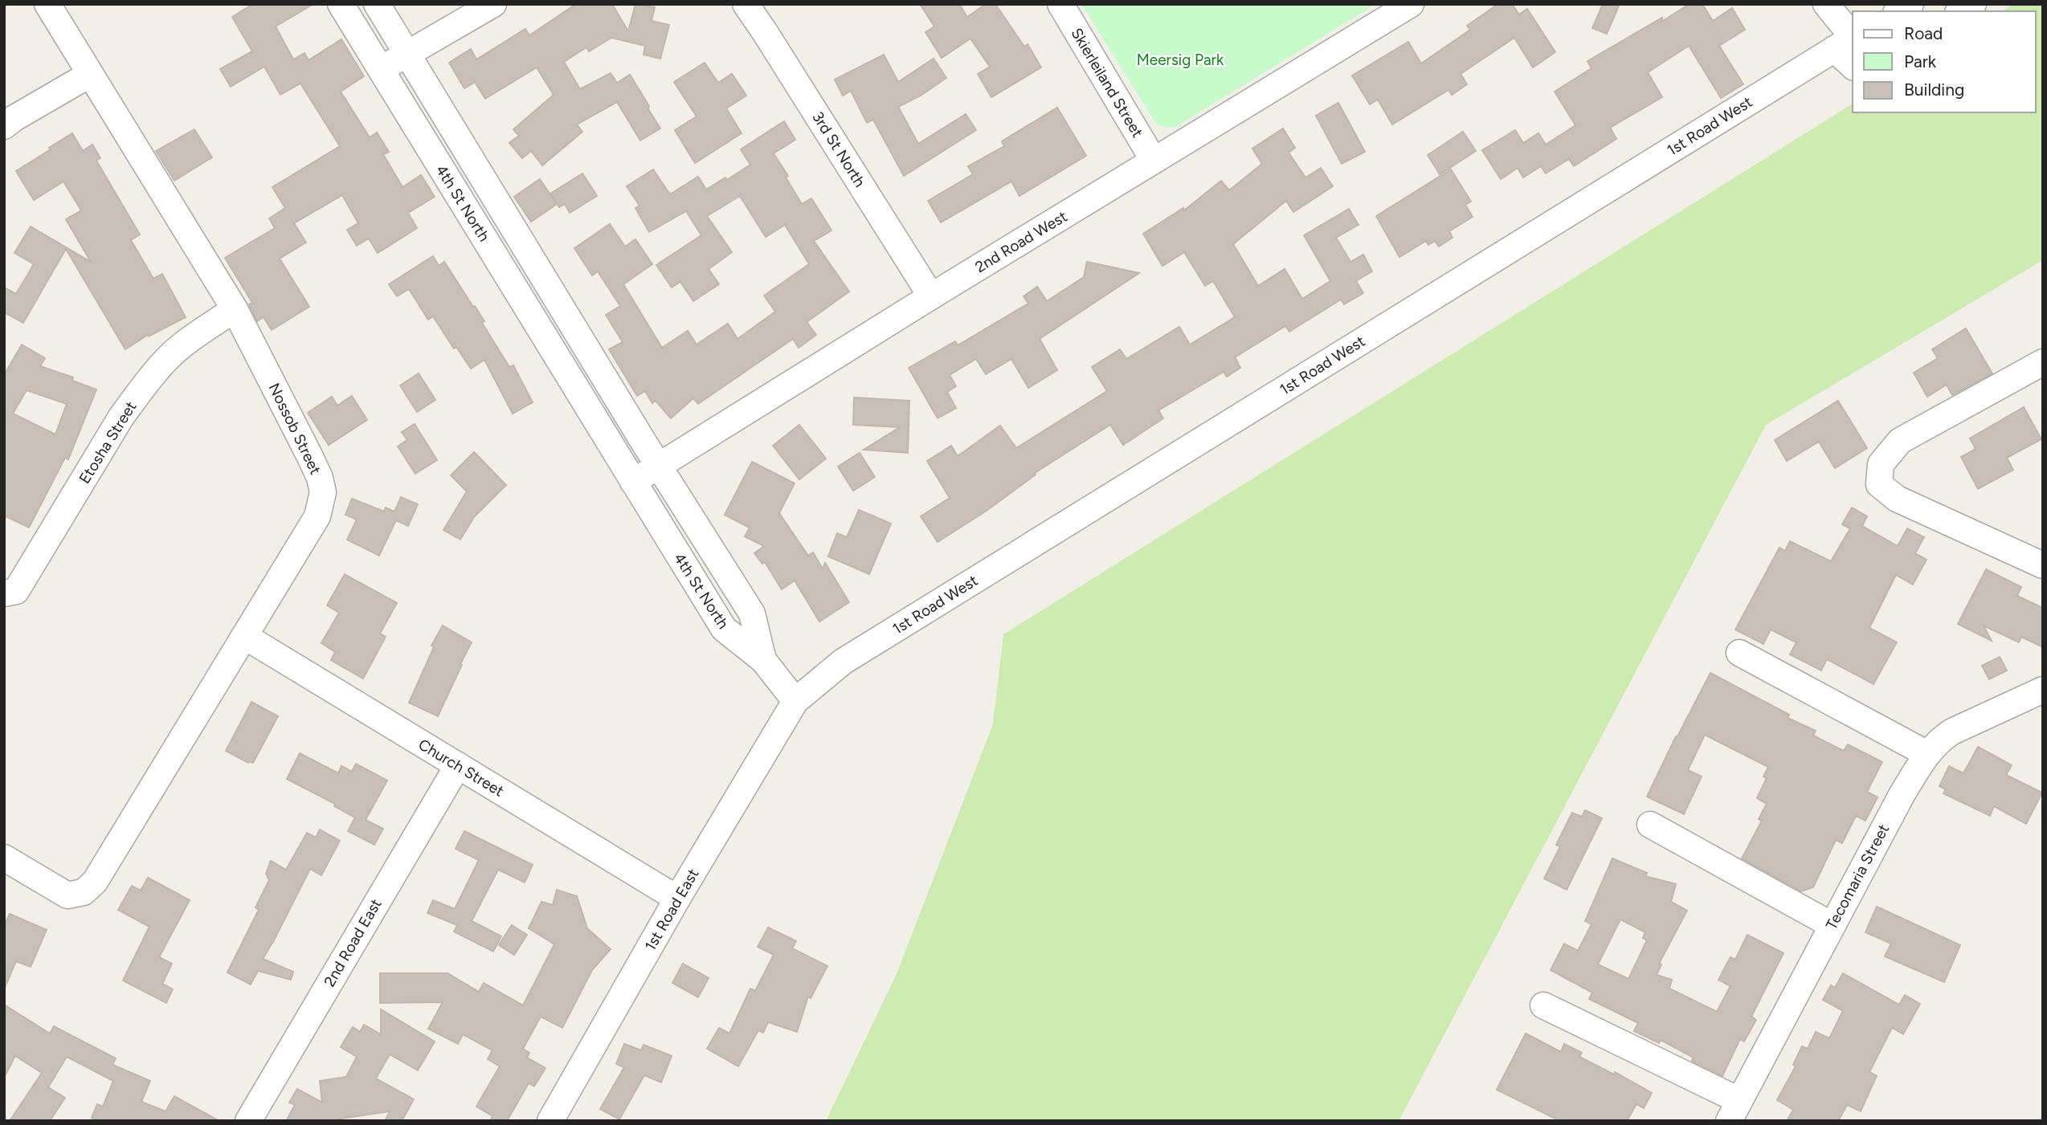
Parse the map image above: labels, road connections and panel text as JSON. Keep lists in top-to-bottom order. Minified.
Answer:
{"streets":{"street":["Skierleiland Street","1st Road West","3rd St North","4th St North","2nd Road West","Nossob Street","Etosha Street","Church Street","Tecomaria Street","1st Road East","2nd Road East"]},"crossings":[["Skierleiland Street","2nd Road West"],["1st Road West","1st Road East"],["3rd St North","2nd Road West"],["4th St North","2nd Road West"],["Nossob Street","Etosha Street"],["Nossob Street","Church Street"],["Church Street","1st Road East"],["Church Street","2nd Road East"]],"parks":["Meersig Park"],"legend":["Road","Park","Building"]}
